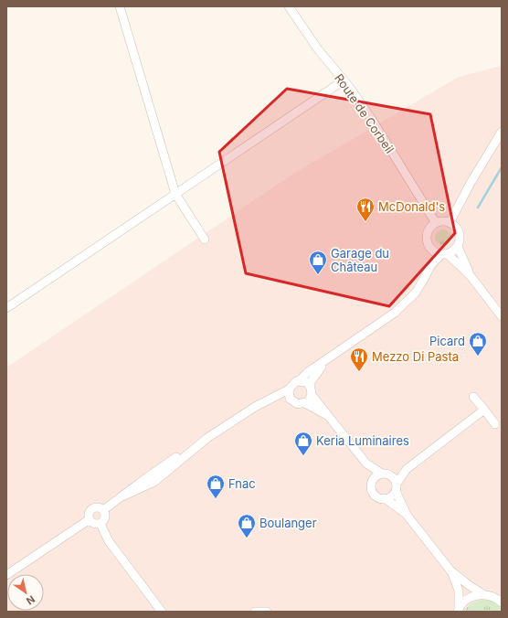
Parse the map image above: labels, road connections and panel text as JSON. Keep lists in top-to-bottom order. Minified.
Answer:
{"streets":{"street":["Route de Corbeil"]},"places":{"restaurant":["McDonald's","Mezzo Di Pasta"],"shop":["Garage du Château","Picard","Keria Luminaires","Fnac","Boulanger"]},"north":"bottom right"}
